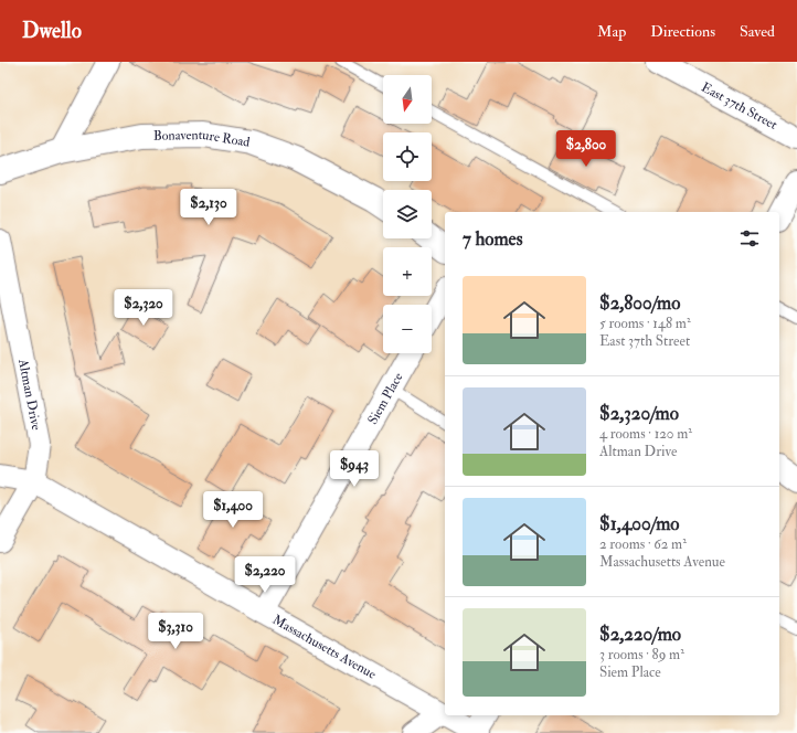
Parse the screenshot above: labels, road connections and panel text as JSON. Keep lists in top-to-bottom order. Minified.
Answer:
{"streets":{"street":["East 37th Street","Bonaventure Road","Altman Drive","Siem Place","Massachusetts Avenue"]},"crossings":[["Altman Drive","Massachusetts Avenue"],["Siem Place","Massachusetts Avenue"]],"north":"bottom","page":{"header":"Dwello","nav":["Map","Directions","Saved"],"map_buttons":["+","−"],"price":["$2,800","$2,130","$2,320","$943","$1,400","$2,220","$3,310"],"heading":"7 homes","list":[{"name":"$2,800/mo","note":"5 rooms · 148 m² · East 37th Street"},{"name":"$2,320/mo","note":"4 rooms · 120 m² · Altman Drive"},{"name":"$1,400/mo","note":"2 rooms · 62 m² · Massachusetts Avenue"},{"name":"$2,220/mo","note":"3 rooms · 89 m² · Siem Place"}]}}
